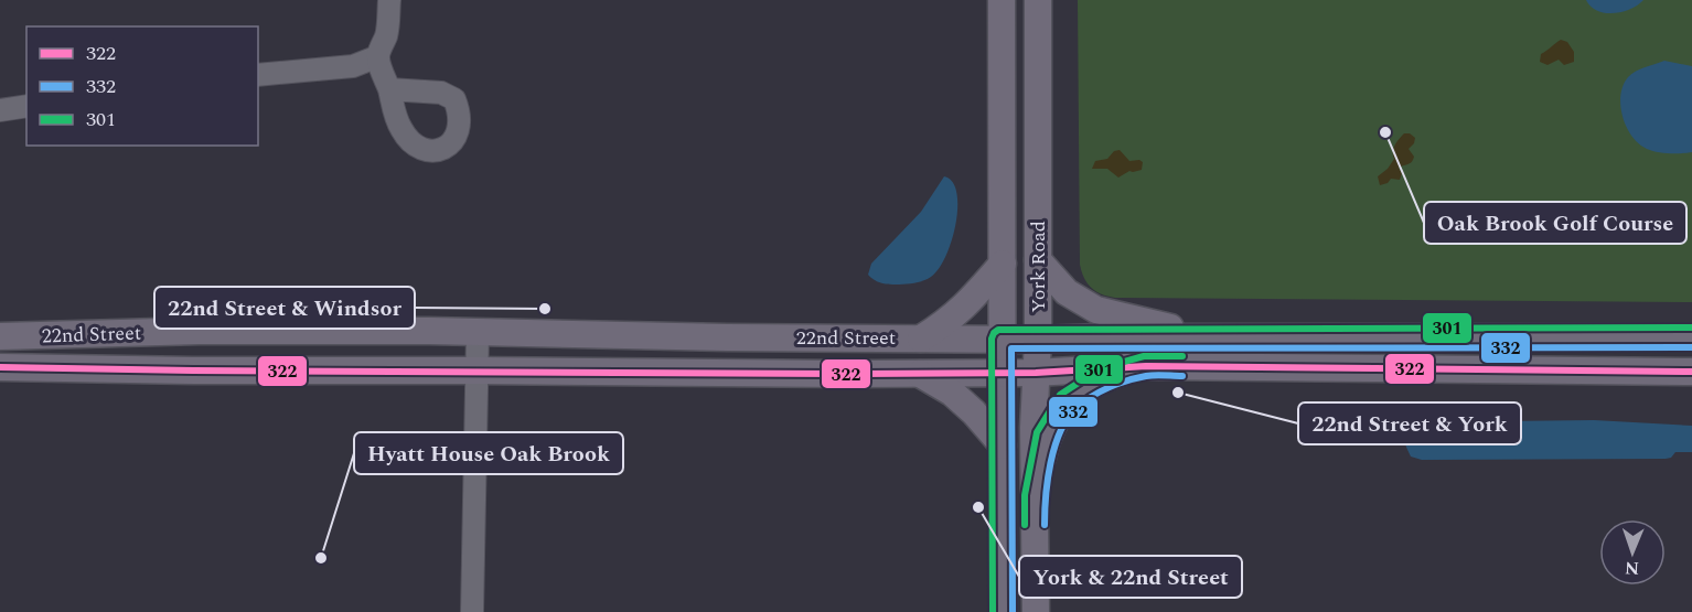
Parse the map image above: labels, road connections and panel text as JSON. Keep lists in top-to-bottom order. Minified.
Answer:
{"streets":{"main road":["York Road","22nd Street"]},"crossings":[["York Road","22nd Street"]],"places":["Oak Brook Golf Course","22nd Street & Windsor","22nd Street & York","York & 22nd Street","Hyatt House Oak Brook"],"lines":["transit line 301","transit line 332","transit line 322"],"legend":["322","332","301"],"north":"bottom"}
